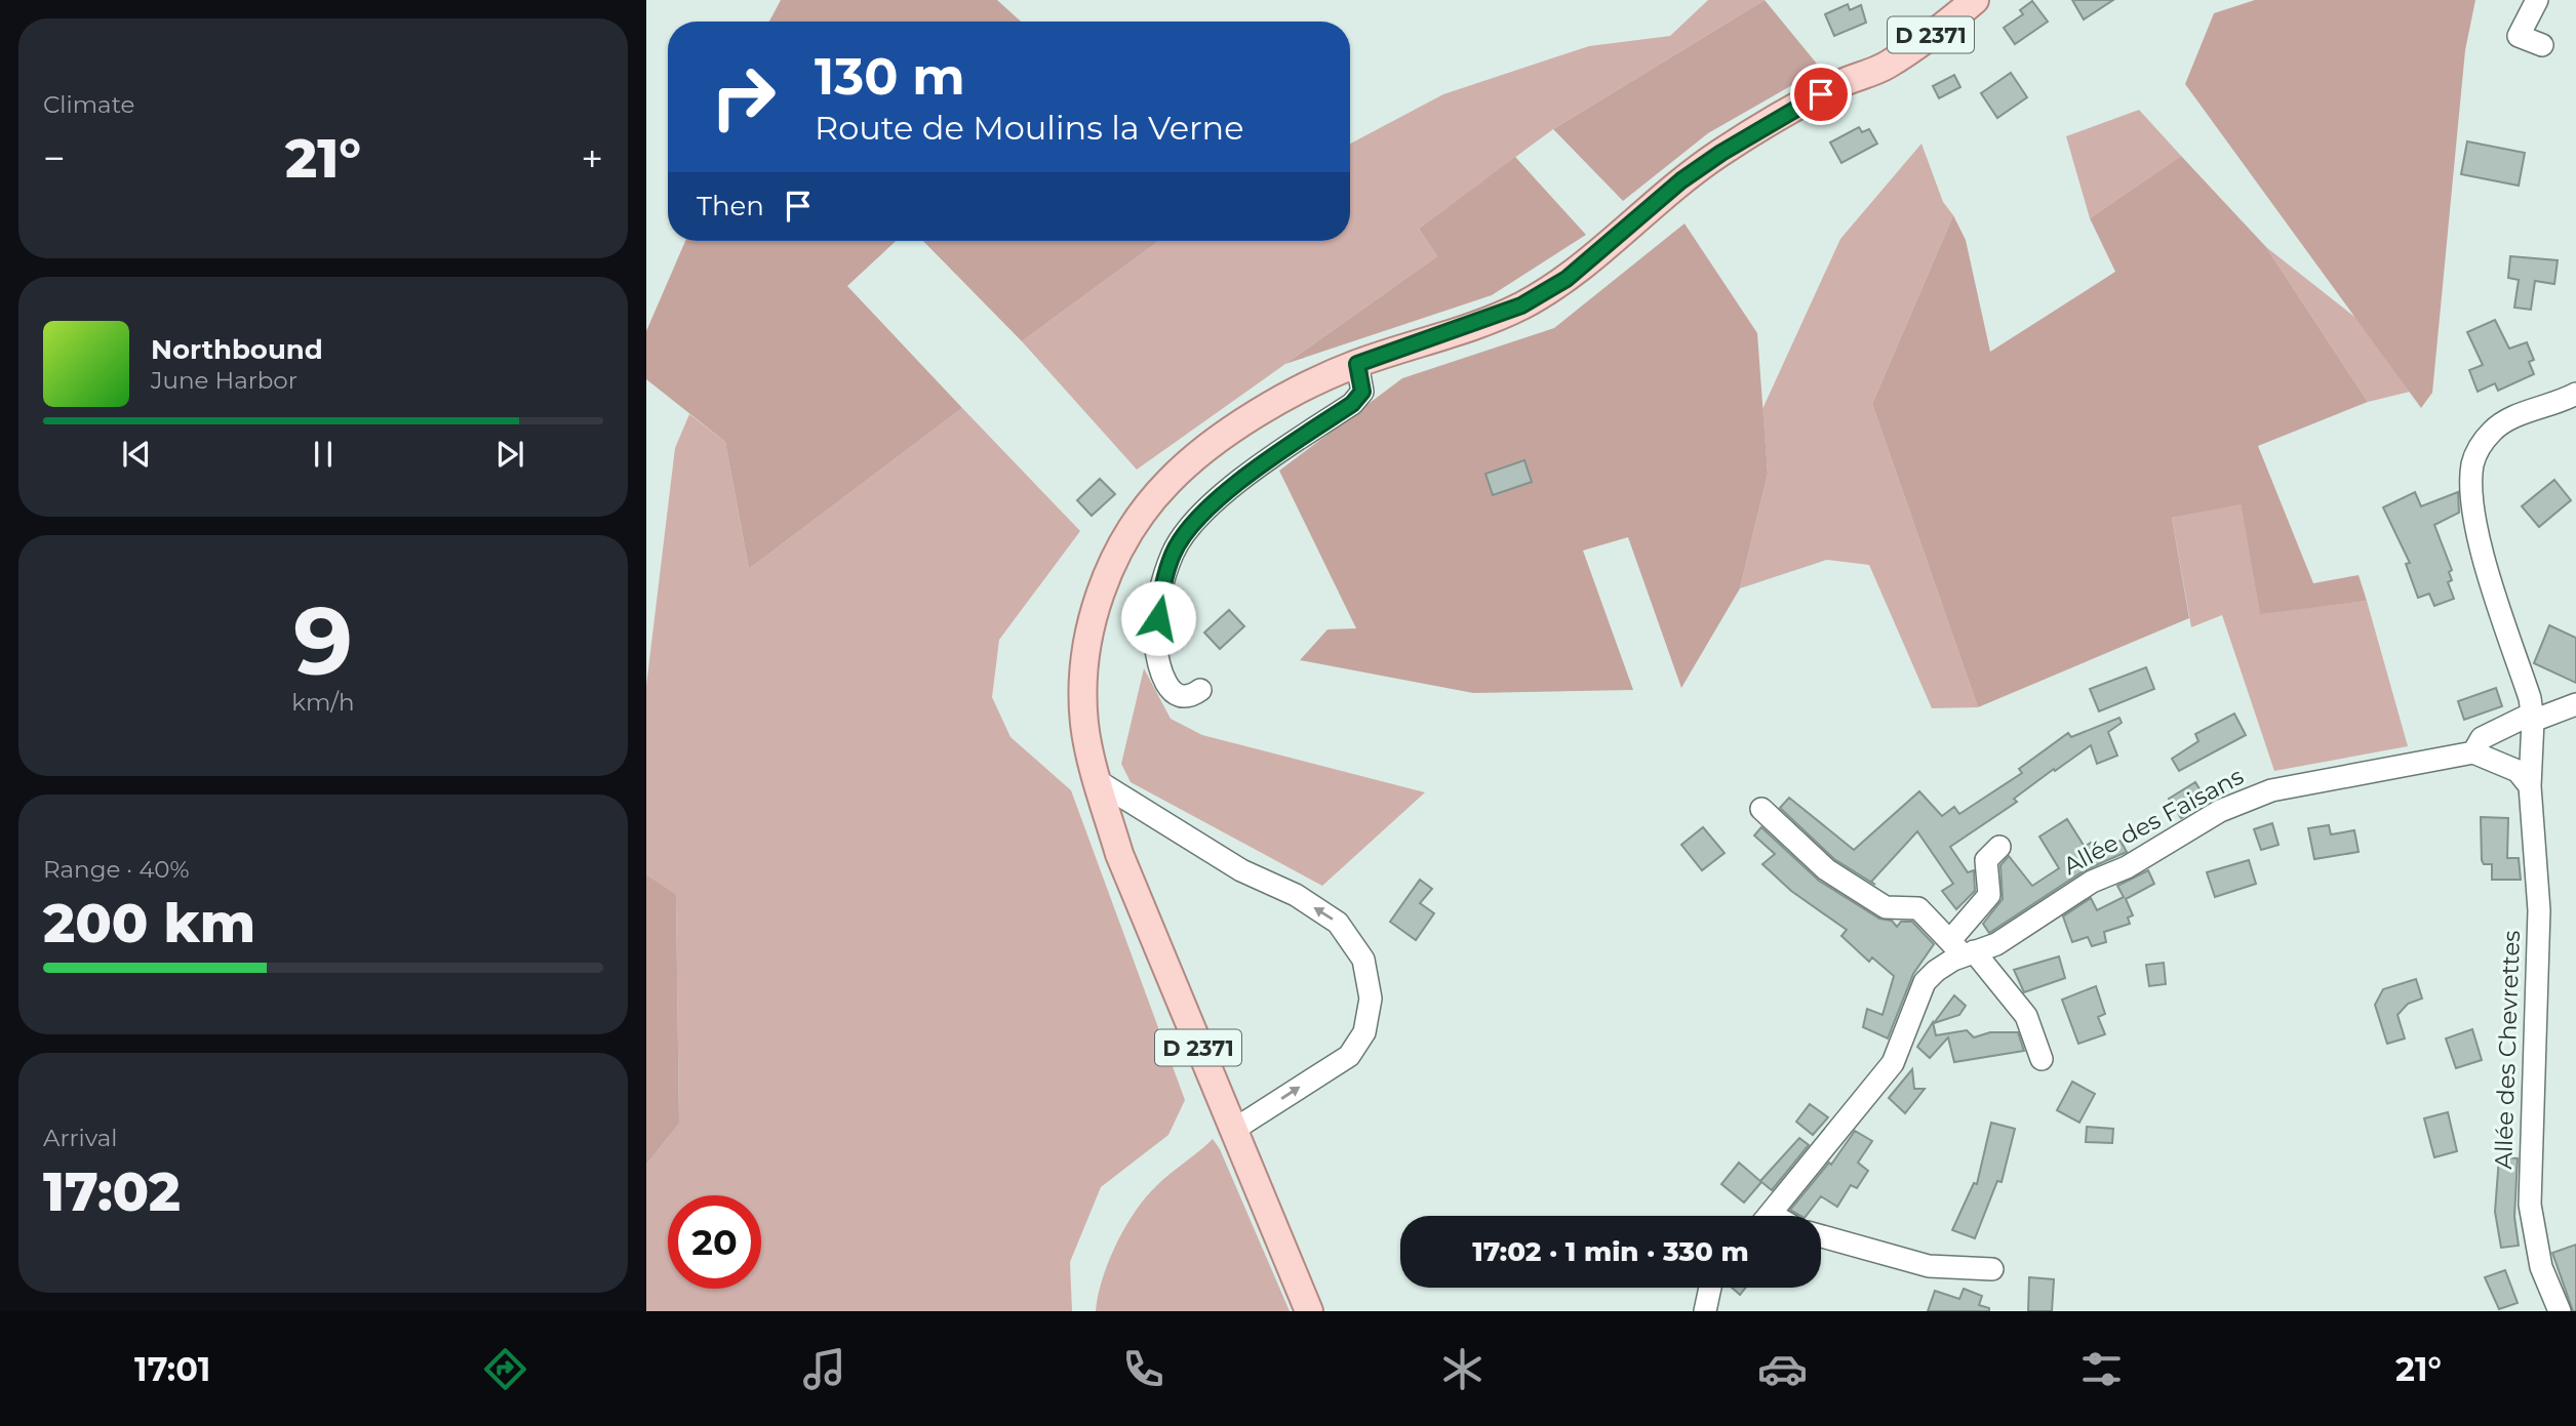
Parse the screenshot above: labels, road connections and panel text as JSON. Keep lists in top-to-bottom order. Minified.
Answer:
{"streets":{"main road":["D 2371"],"street":["Allée des Faisans","Allée des Chevrettes"]},"page":{"tile":["Climate",["9","km/h"],["Range · 40%","200 km"],["Arrival","17:02"]],"turn":["130 m","Route de Moulins la Verne"],"heat":["−","21°","+"],"then":"Then","song":["Northbound","June Harbor"],"limit":"20","trip":"17:02 · 1 min · 330 m","tabs":["17:01","21°"]}}
